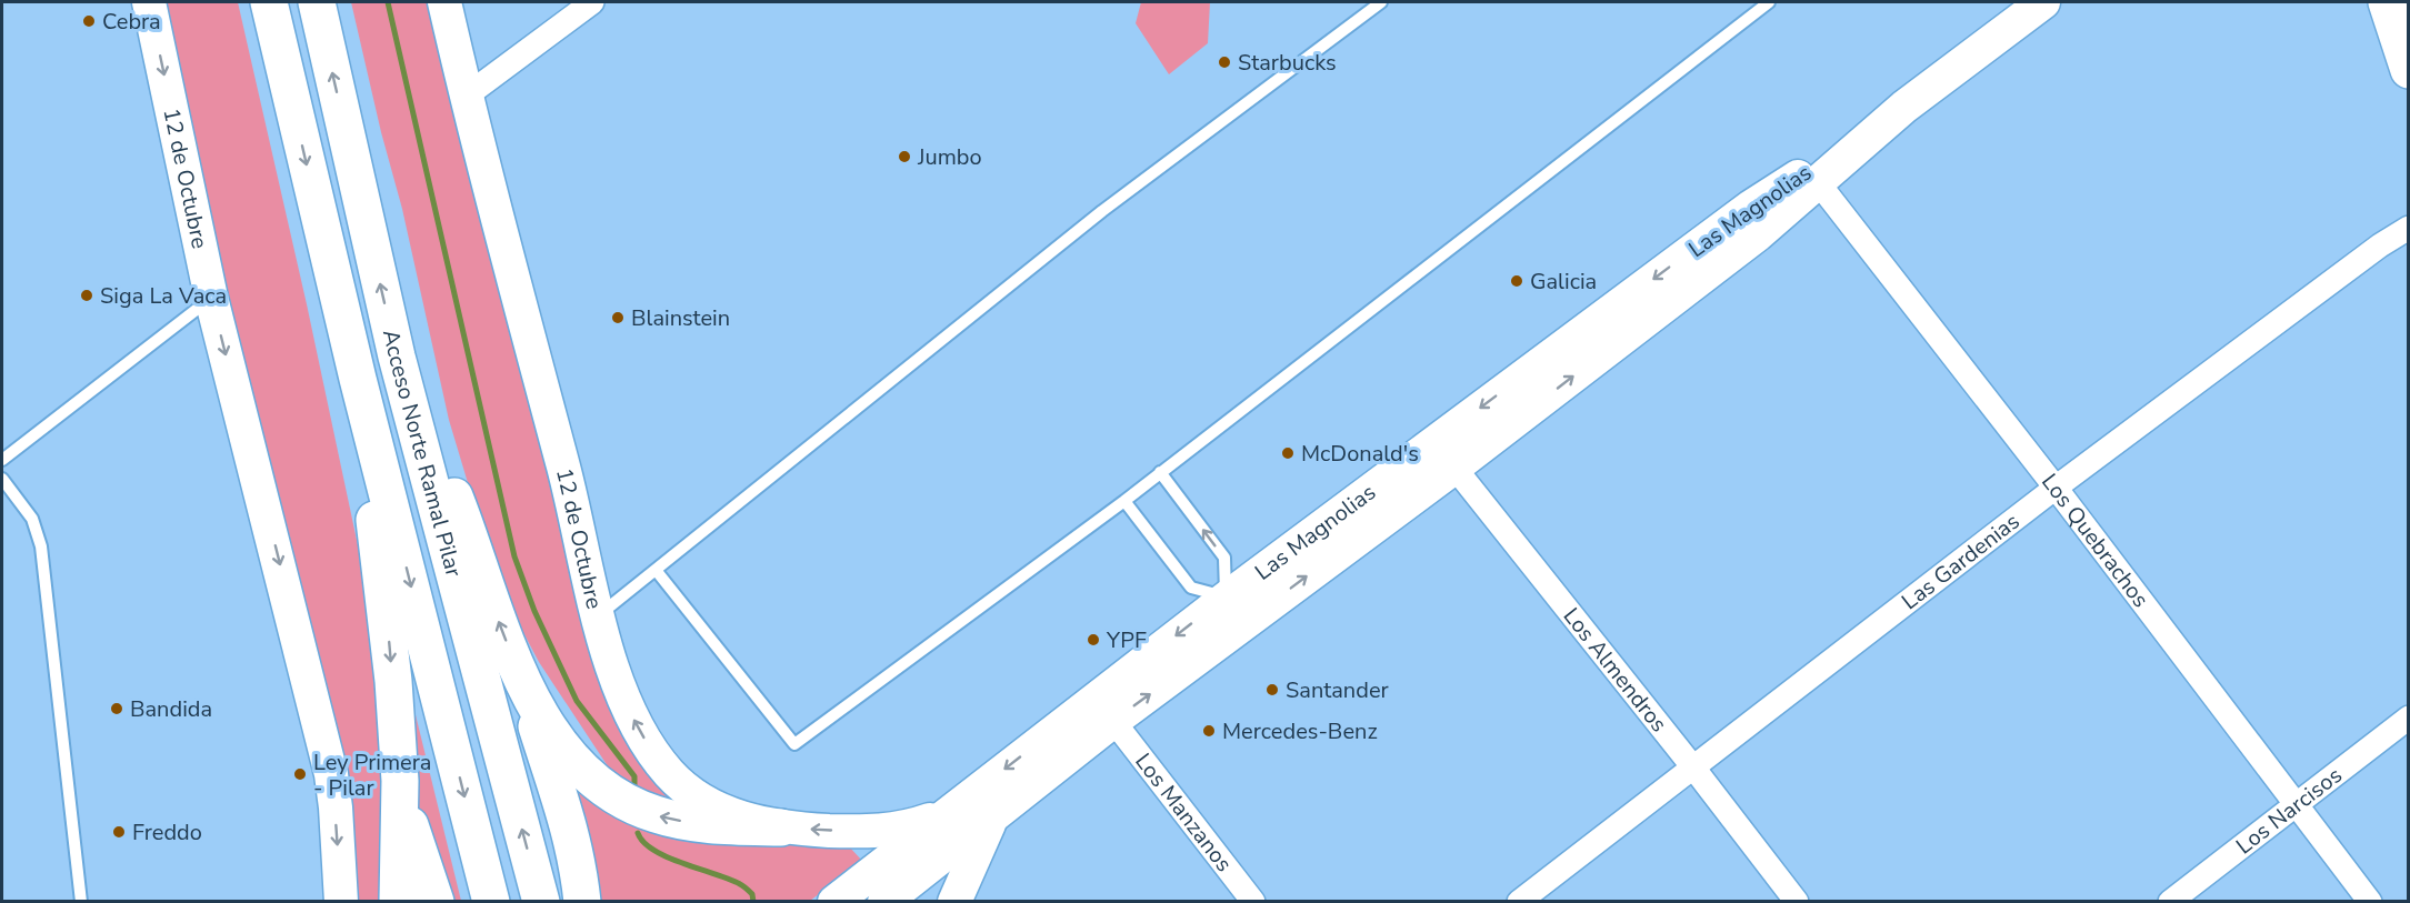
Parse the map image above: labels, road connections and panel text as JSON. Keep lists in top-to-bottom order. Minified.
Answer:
{"streets":{"main road":["12 de Octubre","Las Magnolias","Acceso Norte Ramal Pilar"],"street":["Los Quebrachos","Las Gardenias","Los Almendros","Los Narcisos","Los Manzanos"]},"crossings":[["12 de Octubre","Las Magnolias"],["Las Magnolias","Los Quebrachos"],["Las Magnolias","Los Almendros"],["Las Magnolias","Los Manzanos"],["Los Quebrachos","Las Gardenias"],["Los Quebrachos","Los Narcisos"],["Las Gardenias","Los Almendros"]],"places":["Cebra","Starbucks","Jumbo","Galicia","Siga La Vaca","Blainstein","McDonald's","YPF","Santander","Bandida","Mercedes-Benz","Ley Primera - Pilar","Freddo"]}
